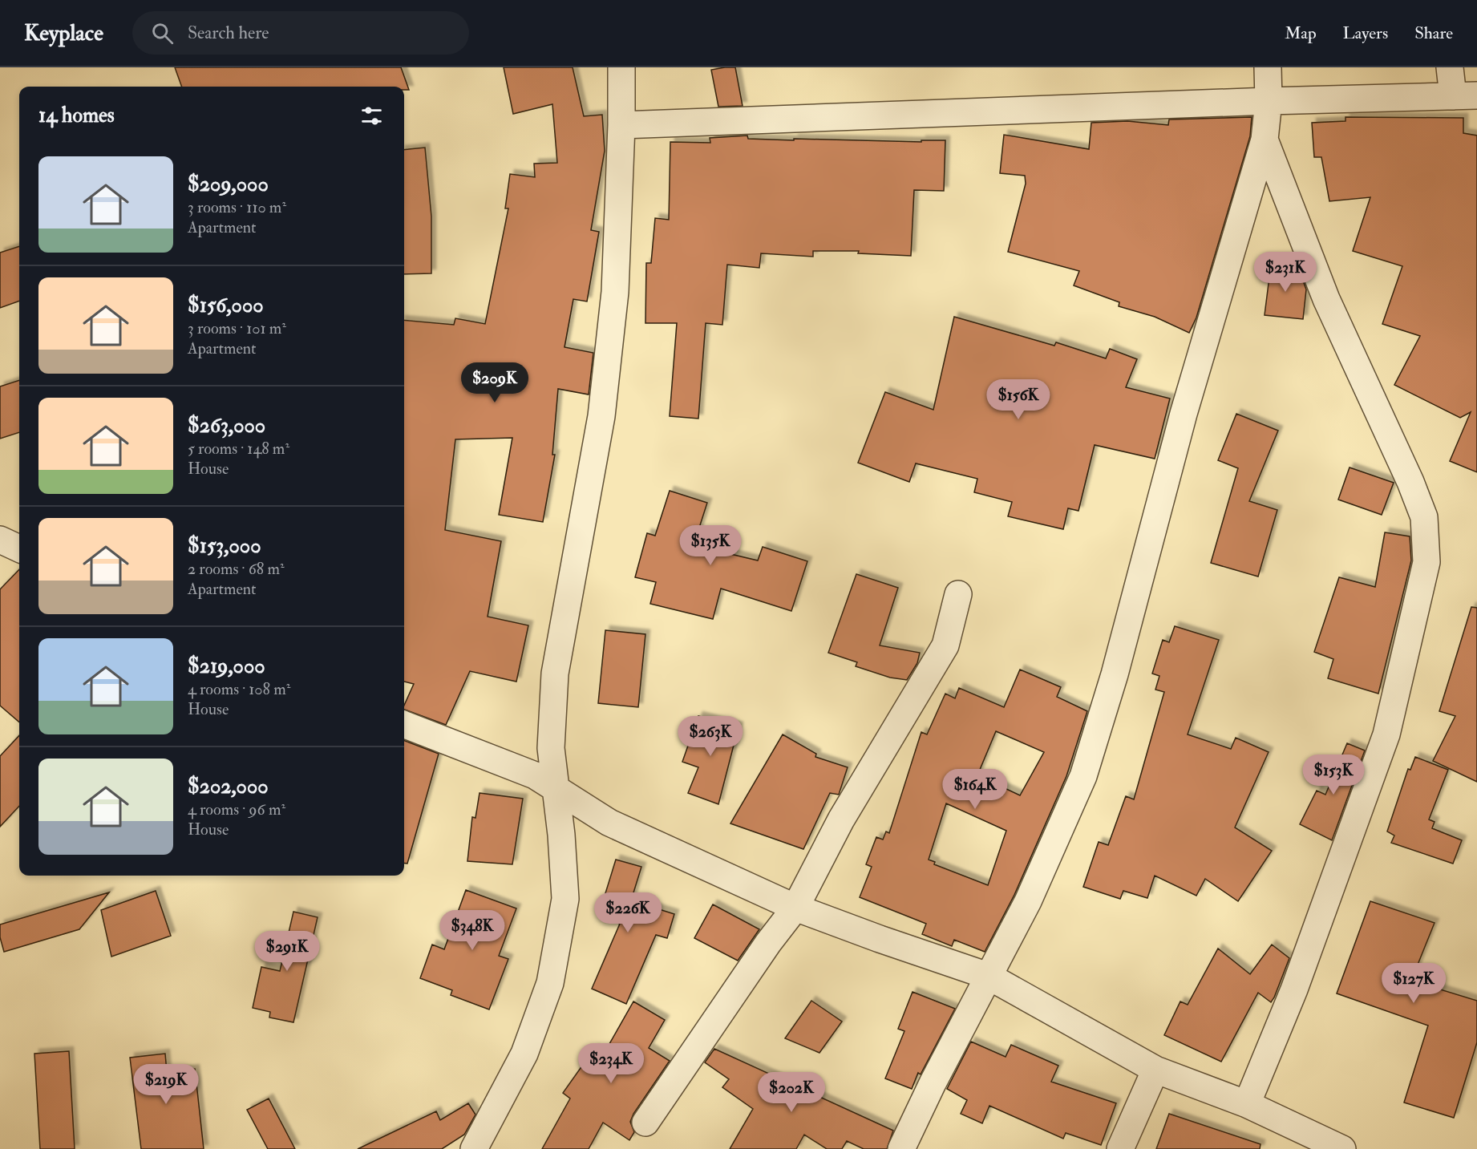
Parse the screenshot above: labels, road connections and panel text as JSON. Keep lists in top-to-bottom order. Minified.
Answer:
{"page":{"header":"Keyplace","search":"Search here","nav":["Map","Layers","Share"],"heading":"14 homes","list":[{"name":"$209,000","note":"3 rooms · 110 m² · Apartment"},{"name":"$156,000","note":"3 rooms · 101 m² · Apartment"},{"name":"$263,000","note":"5 rooms · 148 m² · House"},{"name":"$153,000","note":"2 rooms · 68 m² · Apartment"},{"name":"$219,000","note":"4 rooms · 108 m² · House"},{"name":"$202,000","note":"4 rooms · 96 m² · House"}],"price":["$231K","$209K","$156K","$135K","$263K","$153K","$164K","$226K","$348K","$291K","$127K","$234K","$219K","$202K"]}}
